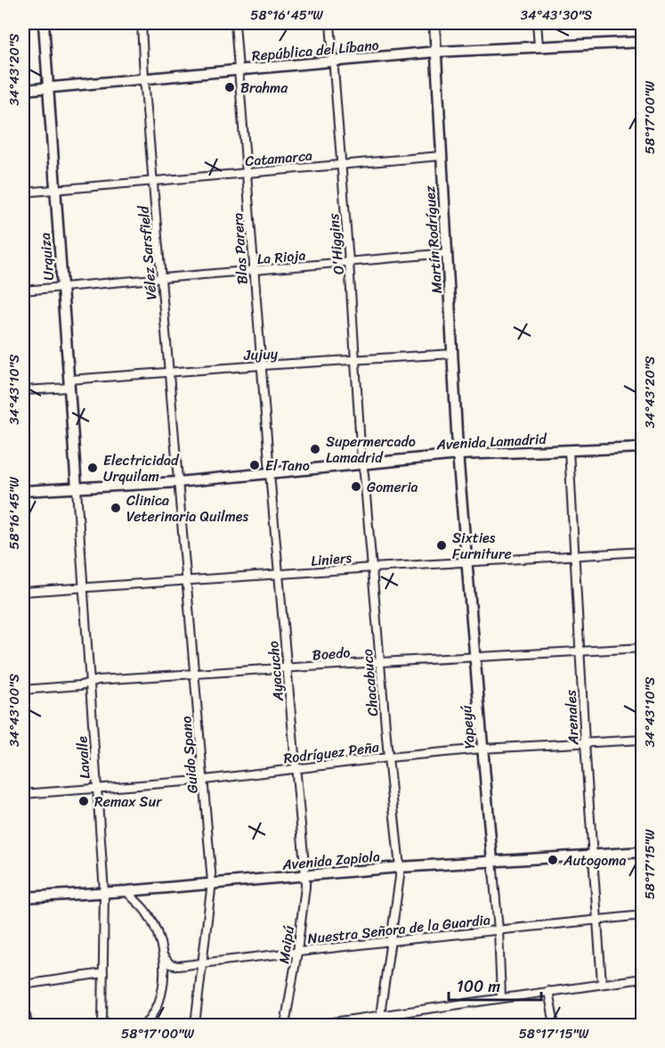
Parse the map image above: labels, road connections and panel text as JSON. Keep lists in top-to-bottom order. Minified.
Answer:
{"streets":{"street":["República del Líbano","Catamarca","Martín Rodríguez","O'Higgins","Blas Parera","Vélez Sarsfield","Urquiza","La Rioja","Jujuy","Avenida Lamadrid","Liniers","Boedo","Ayacucho","Chacabuco","Arenales","Yapeyú","Rodríguez Peña","Guido Spano","Lavalle","Avenida Zapiola","Nuestra Señora de la Guardia","Maipú"]},"crossings":[["República del Líbano","Martín Rodríguez"],["República del Líbano","O'Higgins"],["República del Líbano","Blas Parera"],["República del Líbano","Vélez Sarsfield"],["República del Líbano","Urquiza"],["Catamarca","Martín Rodríguez"],["Catamarca","O'Higgins"],["Catamarca","Blas Parera"],["Catamarca","Vélez Sarsfield"],["Catamarca","Urquiza"],["Martín Rodríguez","La Rioja"],["Martín Rodríguez","Jujuy"],["Martín Rodríguez","Avenida Lamadrid"],["Martín Rodríguez","Yapeyú"],["O'Higgins","La Rioja"],["O'Higgins","Jujuy"],["O'Higgins","Avenida Lamadrid"],["O'Higgins","Chacabuco"],["Blas Parera","La Rioja"],["Blas Parera","Jujuy"],["Blas Parera","Avenida Lamadrid"],["Blas Parera","Ayacucho"],["Vélez Sarsfield","La Rioja"],["Vélez Sarsfield","Jujuy"],["Vélez Sarsfield","Avenida Lamadrid"],["Vélez Sarsfield","Guido Spano"],["Urquiza","La Rioja"],["Urquiza","Jujuy"],["Urquiza","Avenida Lamadrid"],["Urquiza","Lavalle"],["Avenida Lamadrid","Ayacucho"],["Avenida Lamadrid","Chacabuco"],["Avenida Lamadrid","Arenales"],["Avenida Lamadrid","Yapeyú"],["Avenida Lamadrid","Guido Spano"],["Avenida Lamadrid","Lavalle"],["Liniers","Ayacucho"],["Liniers","Chacabuco"],["Liniers","Arenales"],["Liniers","Yapeyú"],["Liniers","Guido Spano"],["Liniers","Lavalle"],["Boedo","Ayacucho"],["Boedo","Chacabuco"],["Boedo","Arenales"],["Boedo","Yapeyú"],["Boedo","Guido Spano"],["Boedo","Lavalle"],["Ayacucho","Rodríguez Peña"],["Ayacucho","Avenida Zapiola"],["Ayacucho","Maipú"],["Chacabuco","Rodríguez Peña"],["Chacabuco","Avenida Zapiola"],["Chacabuco","Nuestra Señora de la Guardia"],["Arenales","Rodríguez Peña"],["Arenales","Avenida Zapiola"],["Arenales","Nuestra Señora de la Guardia"],["Yapeyú","Rodríguez Peña"],["Yapeyú","Avenida Zapiola"],["Yapeyú","Nuestra Señora de la Guardia"],["Rodríguez Peña","Guido Spano"],["Rodríguez Peña","Lavalle"],["Guido Spano","Avenida Zapiola"],["Guido Spano","Nuestra Señora de la Guardia"],["Lavalle","Avenida Zapiola"],["Avenida Zapiola","Maipú"],["Nuestra Señora de la Guardia","Maipú"]],"places":["Brahma","Supermercado Lamadrid","El Tano","Electricidad Urquilam","Gomeria","Clinica Veterinaria Quilmes","Sixties Furniture","Remax Sur","Autogoma"],"scale_bar":"100 m","coordinates":["58°16'45\"W","34°43'30\"S","34°43'20\"S","58°17'00\"W","34°43'10\"S","34°43'00\"S","58°17'15\"W"]}
